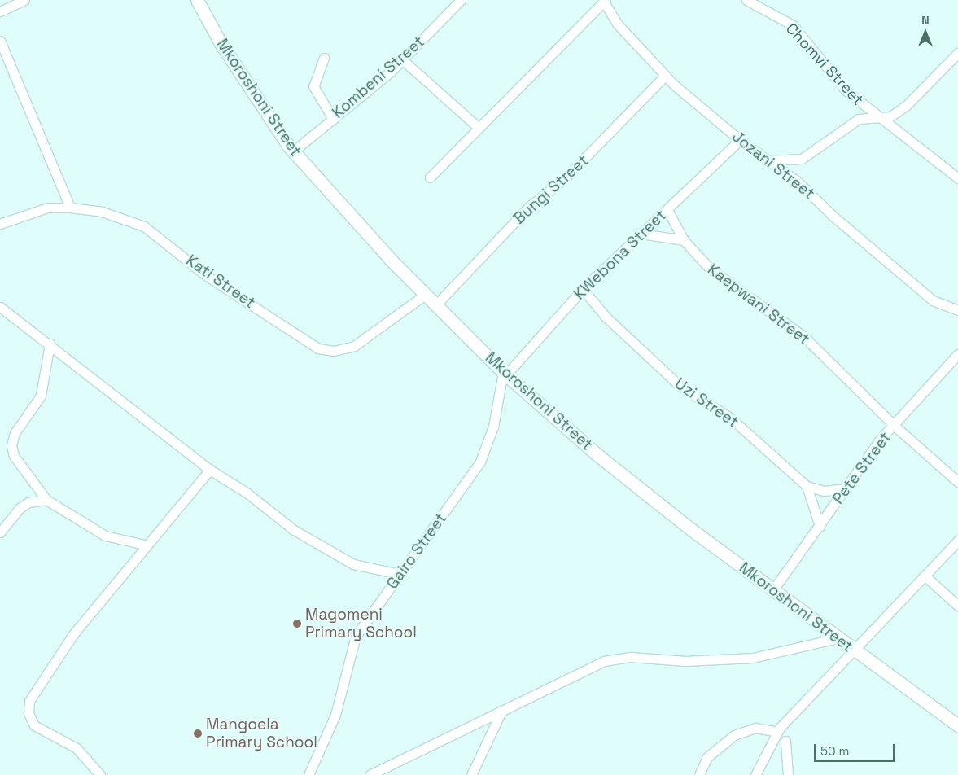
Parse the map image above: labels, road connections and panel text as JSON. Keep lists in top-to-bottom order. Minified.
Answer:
{"streets":{"street":["Chomvi Street","Kombeni Street","Mkoroshoni Street","Jozani Street","Bungi Street","KWebona Street","Kati Street","Kaepwani Street","Uzi Street","Pete Street","Gairo Street"]},"crossings":[["Kombeni Street","Mkoroshoni Street"],["Mkoroshoni Street","Bungi Street"],["Mkoroshoni Street","KWebona Street"],["Mkoroshoni Street","Kati Street"],["Mkoroshoni Street","Pete Street"],["Mkoroshoni Street","Gairo Street"],["Jozani Street","Bungi Street"],["Jozani Street","KWebona Street"],["KWebona Street","Kaepwani Street"],["KWebona Street","Uzi Street"],["KWebona Street","Gairo Street"],["Kaepwani Street","Pete Street"],["Uzi Street","Pete Street"]],"places":["Magomeni Primary School","Mangoela Primary School"],"scale_bar":"50 m","north":"top"}
